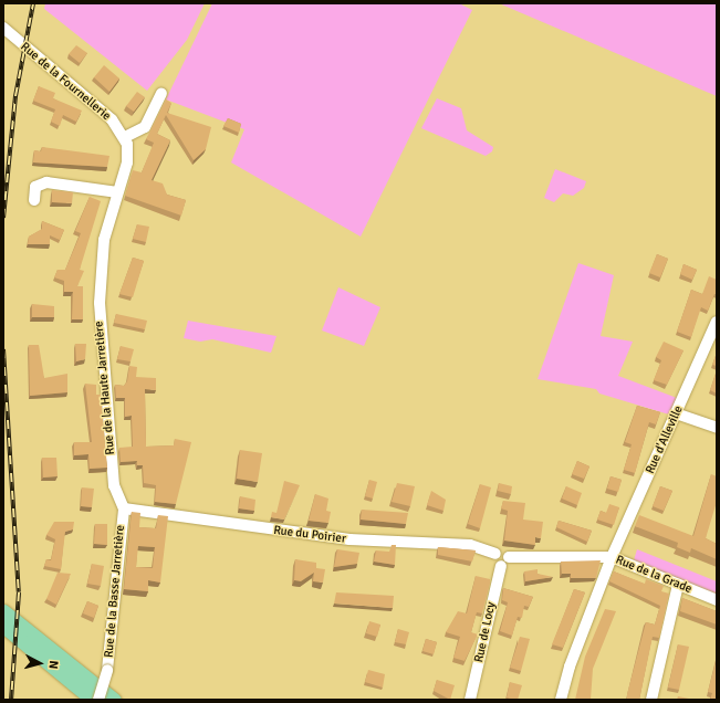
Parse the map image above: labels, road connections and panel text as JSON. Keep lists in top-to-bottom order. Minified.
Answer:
{"streets":{"street":["Rue de la Fournellerie","Rue de la Haute Jarretière","Rue d'Alleville","Rue du Poirier","Rue de la Grade","Rue de la Basse Jarretière","Rue de Locy"]},"crossings":[["Rue de la Fournellerie","Rue de la Haute Jarretière"],["Rue de la Haute Jarretière","Rue du Poirier"],["Rue de la Haute Jarretière","Rue de la Basse Jarretière"],["Rue d'Alleville","Rue de la Grade"],["Rue du Poirier","Rue de la Grade"],["Rue du Poirier","Rue de la Basse Jarretière"]],"north":"right"}
